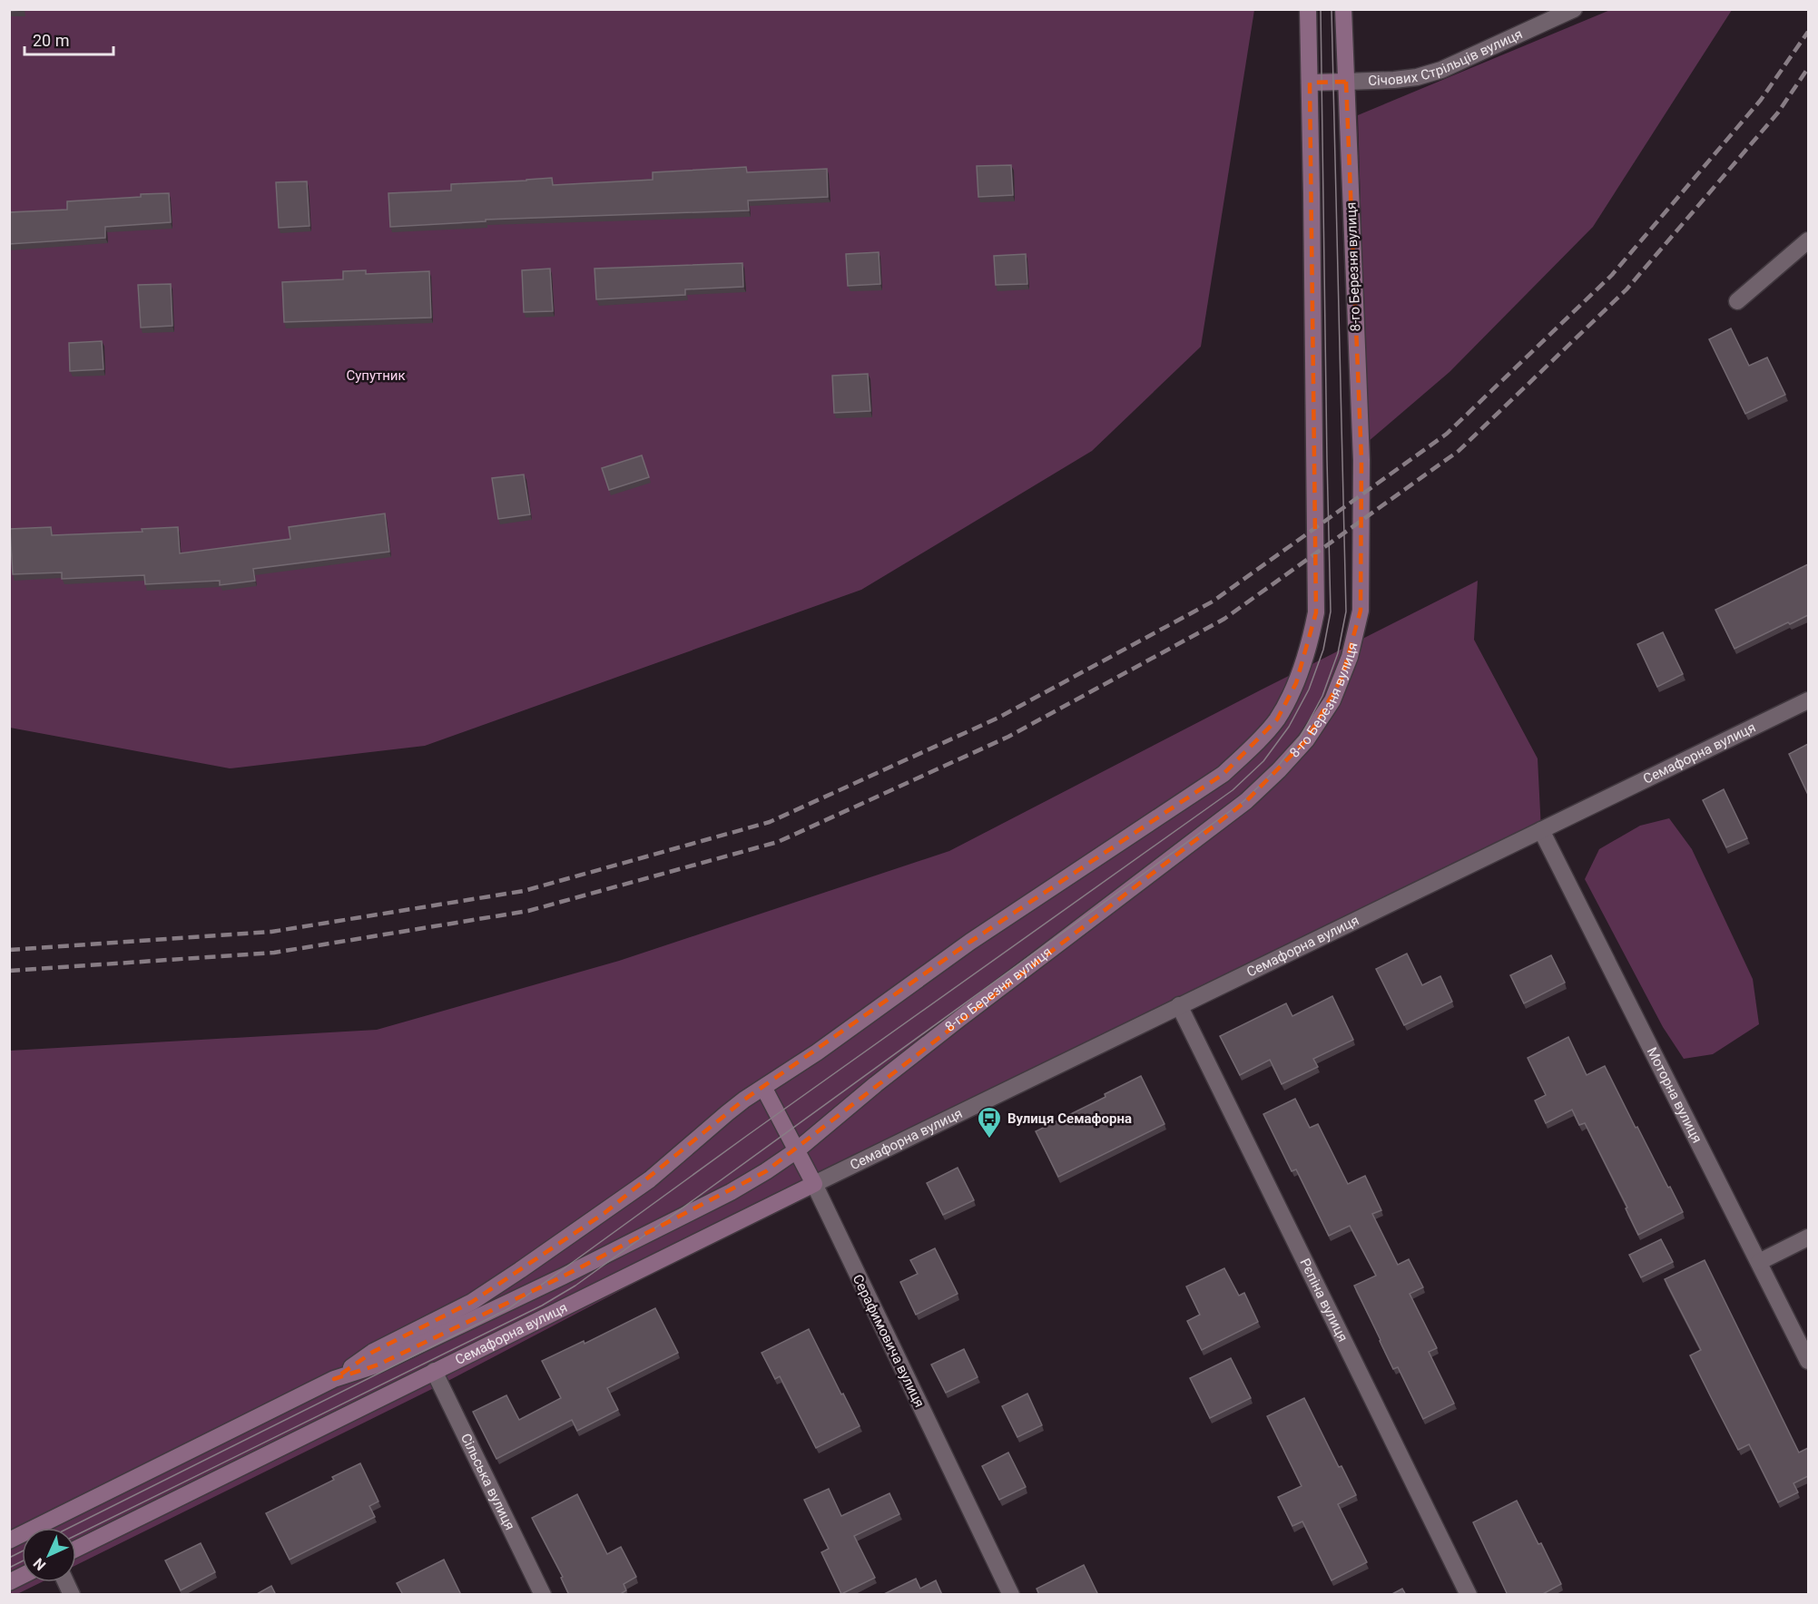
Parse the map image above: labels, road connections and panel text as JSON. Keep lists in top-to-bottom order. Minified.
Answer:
{"streets":{"main road":["Січових Стрільців вулиця","8-го Березня вулиця","Семафорна вулиця","Серафимовича вулиця"],"street":["Моторна вулиця","Рєпіна вулиця","Сільська вулиця"]},"crossings":[["Січових Стрільців вулиця","8-го Березня вулиця"],["8-го Березня вулиця","Семафорна вулиця"],["8-го Березня вулиця","Серафимовича вулиця"],["Семафорна вулиця","Моторна вулиця"],["Семафорна вулиця","Рєпіна вулиця"],["Семафорна вулиця","Серафимовича вулиця"],["Семафорна вулиця","Сільська вулиця"]],"parks":["Супутник"],"places":{"bus stop":["Вулиця Семафорна"]},"scale_bar":"20 m","north":"bottom left"}
